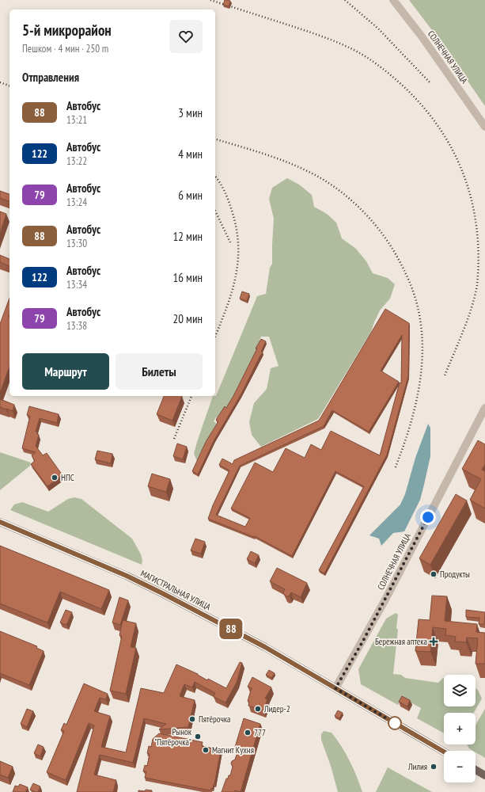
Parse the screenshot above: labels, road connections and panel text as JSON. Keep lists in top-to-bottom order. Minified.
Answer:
{"streets":{"main road":["МАГИСТРАЛЬНАЯ УЛИЦА"],"street":["СОЛНЕЧНАЯ УЛИЦА"]},"crossings":[["СОЛНЕЧНАЯ УЛИЦА","МАГИСТРАЛЬНАЯ УЛИЦА"]],"places":{"other":["НПС","Продукты","Лидер-2","Пятёрочка","777","Рынок \"Пятёрочка\"","Магнит Кухня","Лилия"],"health":["Бережная аптека"]},"lines":["bus line 88"],"page":{"on_map":"88","heading":[["5-й микрорайон","Пешком · 4 мин · 250 m"],"Отправления"],"list":[{"mark":"88","name":"Автобус","note":"13:21","value":"3 мин"},{"mark":"122","name":"Автобус","note":"13:22","value":"4 мин"},{"mark":"79","name":"Автобус","note":"13:24","value":"6 мин"},{"mark":"88","name":"Автобус","note":"13:30","value":"12 мин"},{"mark":"122","name":"Автобус","note":"13:34","value":"16 мин"},{"mark":"79","name":"Автобус","note":"13:38","value":"20 мин"}],"buttons":["Маршрут","Билеты"],"map_buttons":["+","−"]}}
